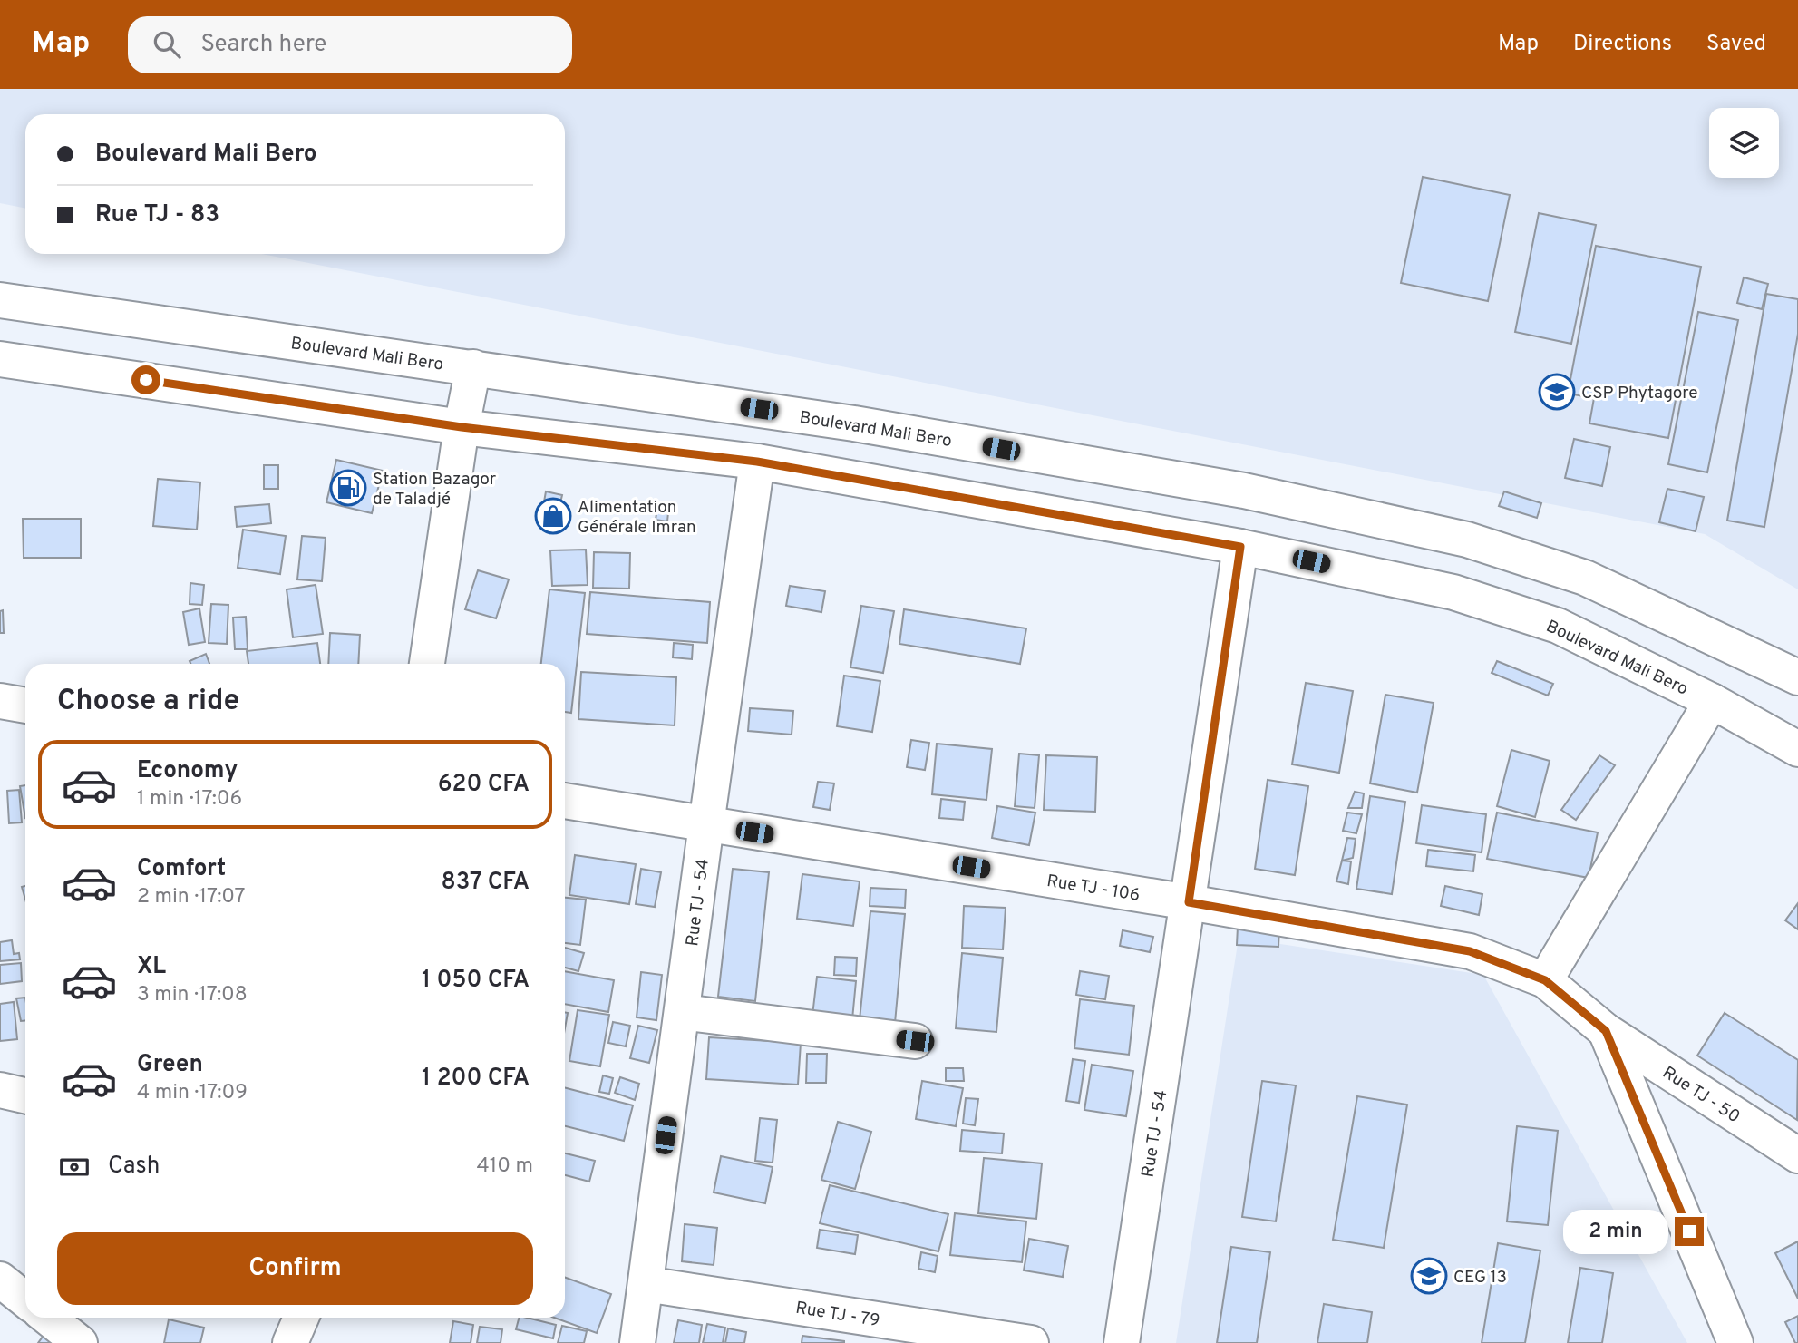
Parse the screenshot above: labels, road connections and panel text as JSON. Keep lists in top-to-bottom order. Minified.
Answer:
{"streets":{"street":["Boulevard Mali Bero","Rue TJ - 106","Rue TJ - 54","Rue TJ - 50","Rue TJ - 79"]},"crossings":[["Boulevard Mali Bero","Rue TJ - 54"],["Rue TJ - 106","Rue TJ - 54"],["Rue TJ - 106","Rue TJ - 50"],["Rue TJ - 54","Rue TJ - 79"]],"places":{"school or university":["CSP Phytagore","CEG 13"],"fuel station":["Station Bazagor de Taladjé"],"shop":["Alimentation Générale Imran"]},"page":{"header":"Map","search":"Search here","nav":["Map","Directions","Saved"],"banner":["Boulevard Mali Bero","Rue TJ - 83"],"heading":"Choose a ride","list":[{"name":"Economy","note":"1 min · 17:06","value":"620 CFA"},{"name":"Comfort","note":"2 min · 17:07","value":"837 CFA"},{"name":"XL","note":"3 min · 17:08","value":"1 050 CFA"},{"name":"Green","note":"4 min · 17:09","value":"1 200 CFA"}],"pay":["Cash","410 m"],"bubble":"2 min","buttons":"Confirm"}}
